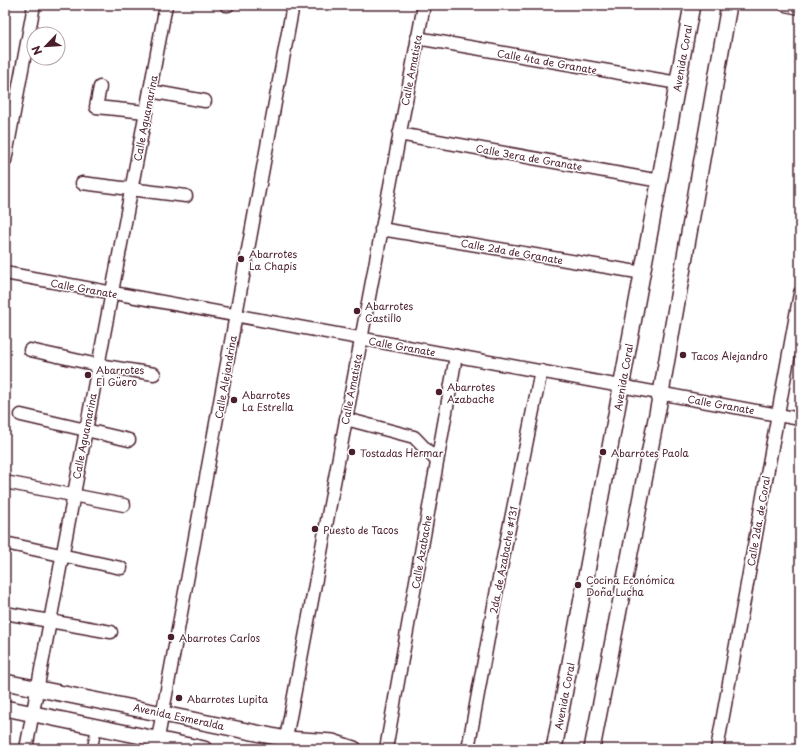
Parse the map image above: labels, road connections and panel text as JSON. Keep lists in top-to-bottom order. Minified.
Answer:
{"streets":{"street":["Avenida Coral","Calle 4ta de Granate","Calle Amatista","Calle Aguamarina","Calle 3era de Granate","Calle 2da de Granate","Calle Granate","Calle Alejandrina","Calle 2da. de Coral","Calle Azabache","2da. de Azabache #131","Avenida Esmeralda"]},"crossings":[["Avenida Coral","Calle 4ta de Granate"],["Avenida Coral","Calle 3era de Granate"],["Avenida Coral","Calle 2da de Granate"],["Avenida Coral","Calle Granate"],["Calle 4ta de Granate","Calle Amatista"],["Calle Amatista","Calle 3era de Granate"],["Calle Amatista","Calle 2da de Granate"],["Calle Amatista","Calle Granate"],["Calle Amatista","Avenida Esmeralda"],["Calle Aguamarina","Calle Granate"],["Calle Aguamarina","Avenida Esmeralda"],["Calle Granate","Calle Alejandrina"],["Calle Granate","Calle 2da. de Coral"],["Calle Granate","Calle Azabache"],["Calle Granate","2da. de Azabache #131"],["Calle Alejandrina","Avenida Esmeralda"]],"places":["Abarrotes La Chapis","Abarrotes Castillo","Tacos Alejandro","Abarrotes El Güero","Abarrotes Azabache","Abarrotes La Estrella","Tostadas Hermar","Abarrotes Paola","Puesto de Tacos","Cocina Económica Doña Lucha","Abarrotes Carlos","Abarrotes Lupita"],"north":"bottom left"}
